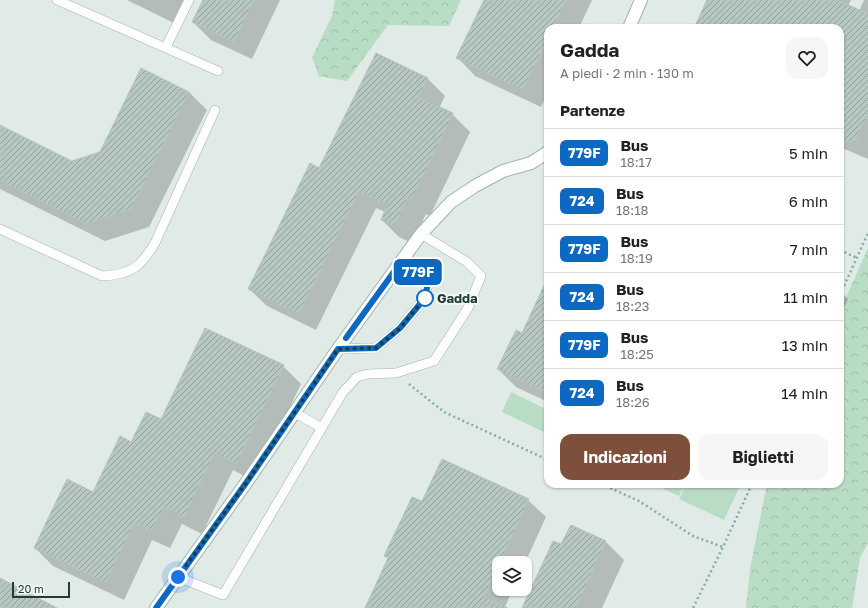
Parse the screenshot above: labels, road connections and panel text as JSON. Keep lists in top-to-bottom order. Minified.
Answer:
{"places":["Gadda"],"lines":["bus line 779F"],"scale_bar":"20 m","page":{"on_map":"779F","heading":[["Gadda","A piedi · 2 min · 130 m"],"Partenze"],"list":[{"mark":"779F","name":"Bus","note":"18:17","value":"5 min"},{"mark":"724","name":"Bus","note":"18:18","value":"6 min"},{"mark":"779F","name":"Bus","note":"18:19","value":"7 min"},{"mark":"724","name":"Bus","note":"18:23","value":"11 min"},{"mark":"779F","name":"Bus","note":"18:25","value":"13 min"},{"mark":"724","name":"Bus","note":"18:26","value":"14 min"}],"buttons":["Indicazioni","Biglietti"],"scale":"20 m"}}
